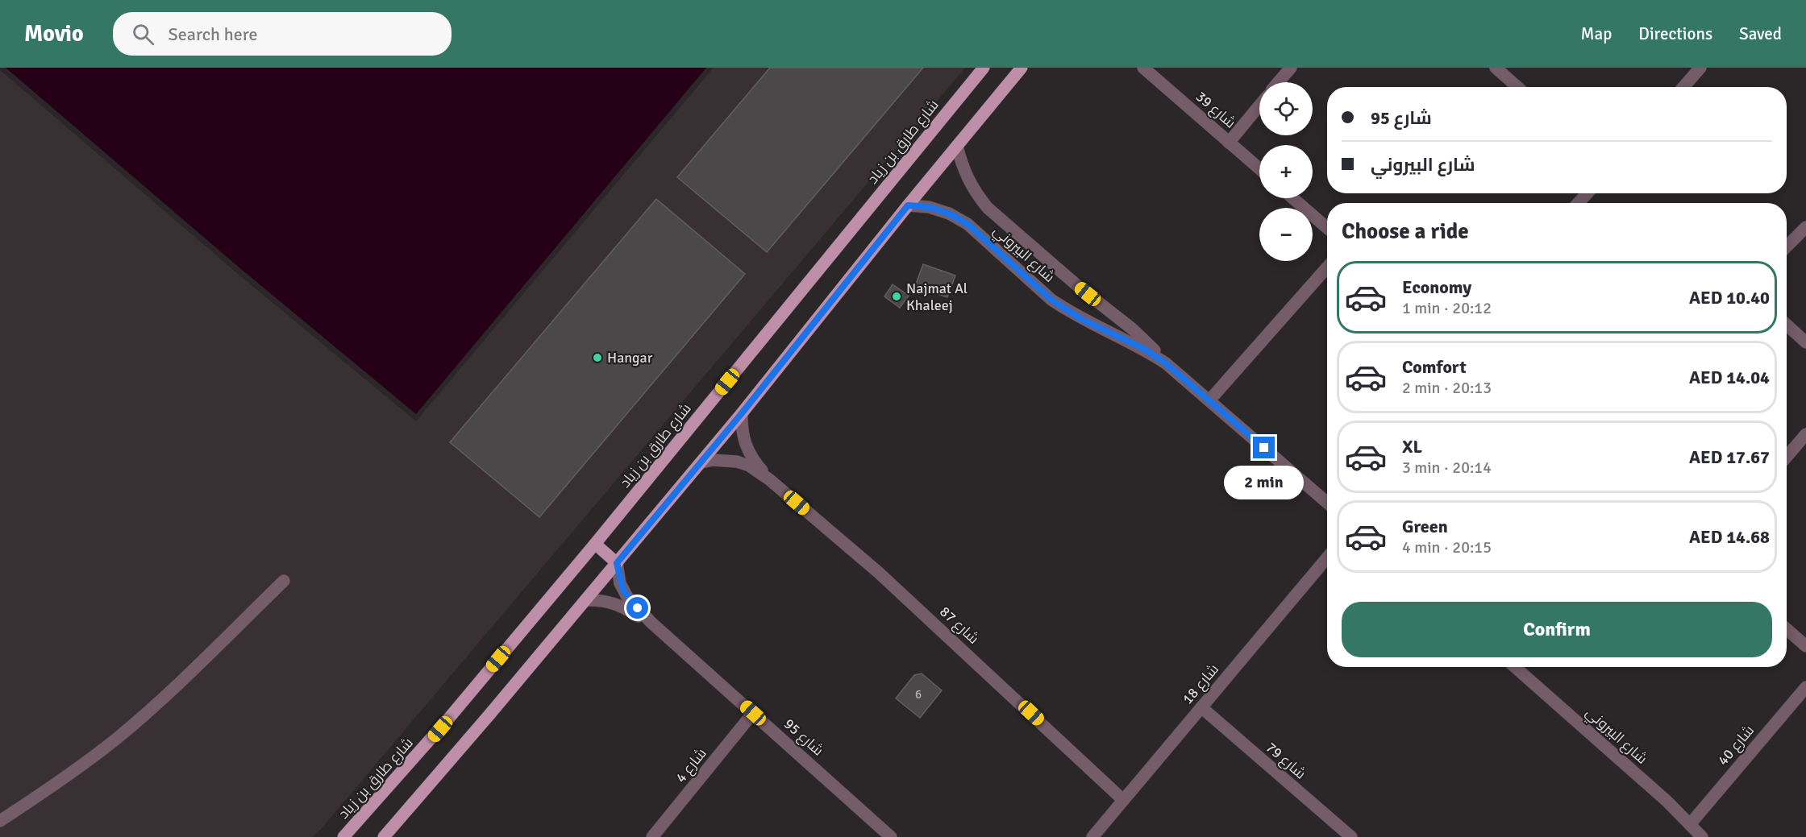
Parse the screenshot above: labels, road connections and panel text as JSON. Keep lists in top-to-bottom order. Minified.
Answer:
{"streets":{"main road":["شارع طارق بن زياد"],"street":["شارع 39","شارع البيروني","شارع 87","شارع 18","شارع 95","شارع 40","شارع 79","شارع 4"]},"crossings":[["شارع البيروني","شارع 40"],["شارع 87","شارع 18"],["شارع 18","شارع 79"],["شارع 95","شارع 4"]],"places":["Najmat Al Khaleej","Hangar"],"house_numbers":["6"],"page":{"header":"Movio","search":"Search here","nav":["Map","Directions","Saved"],"map_buttons":["+","−"],"banner":["شارع 95","شارع البيروني"],"heading":"Choose a ride","list":[{"name":"Economy","note":"1 min · 20:12","value":"AED 10.40"},{"name":"Comfort","note":"2 min · 20:13","value":"AED 14.04"},{"name":"XL","note":"3 min · 20:14","value":"AED 17.67"},{"name":"Green","note":"4 min · 20:15","value":"AED 14.68"}],"bubble":"2 min","buttons":"Confirm"}}
